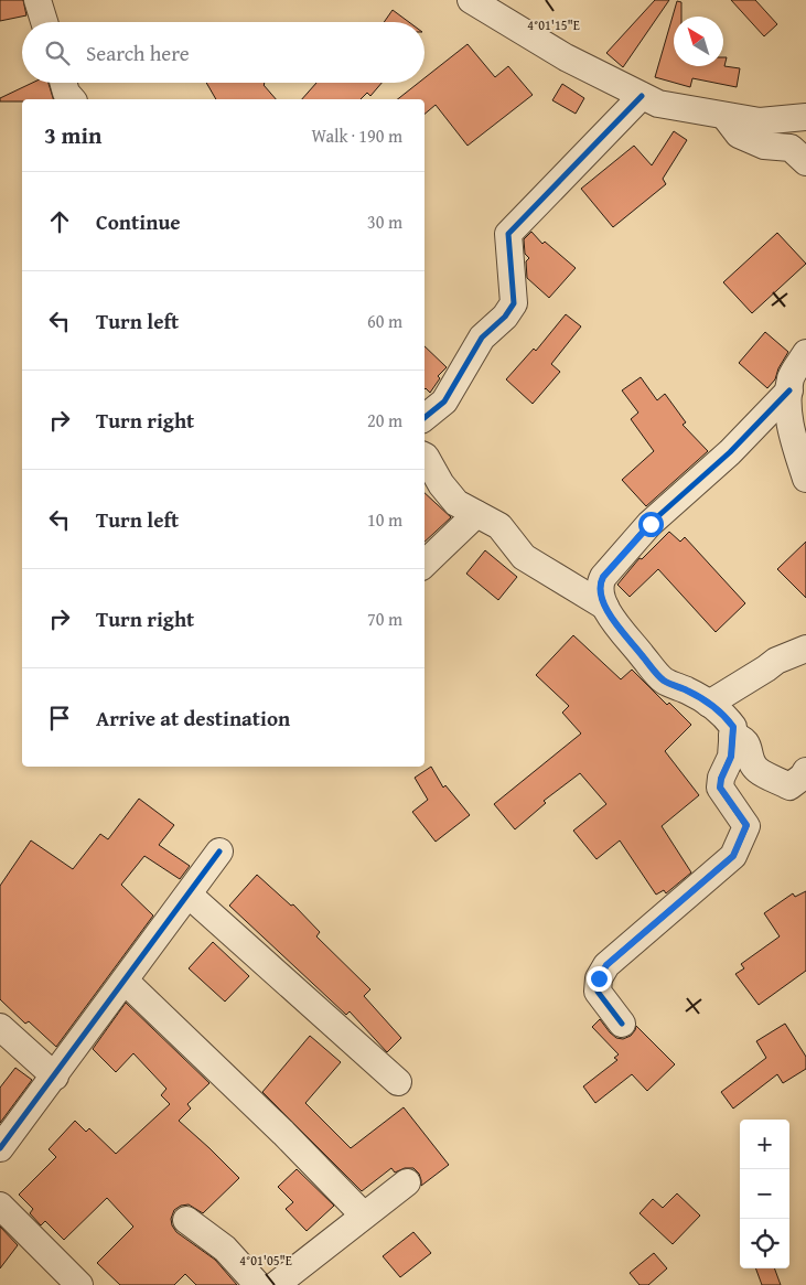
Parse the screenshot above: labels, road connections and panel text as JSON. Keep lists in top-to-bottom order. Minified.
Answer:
{"north":"top left","page":{"search":"Search here","heading":["3 min","Walk · 190 m"],"list":[["Continue","30 m"],["Turn left","60 m"],["Turn right","20 m"],["Turn left","10 m"],["Turn right","70 m"],"Arrive at destination"],"map_buttons":["+","−"]},"coordinates":["4°01'15\"E","4°01'05\"E"]}
